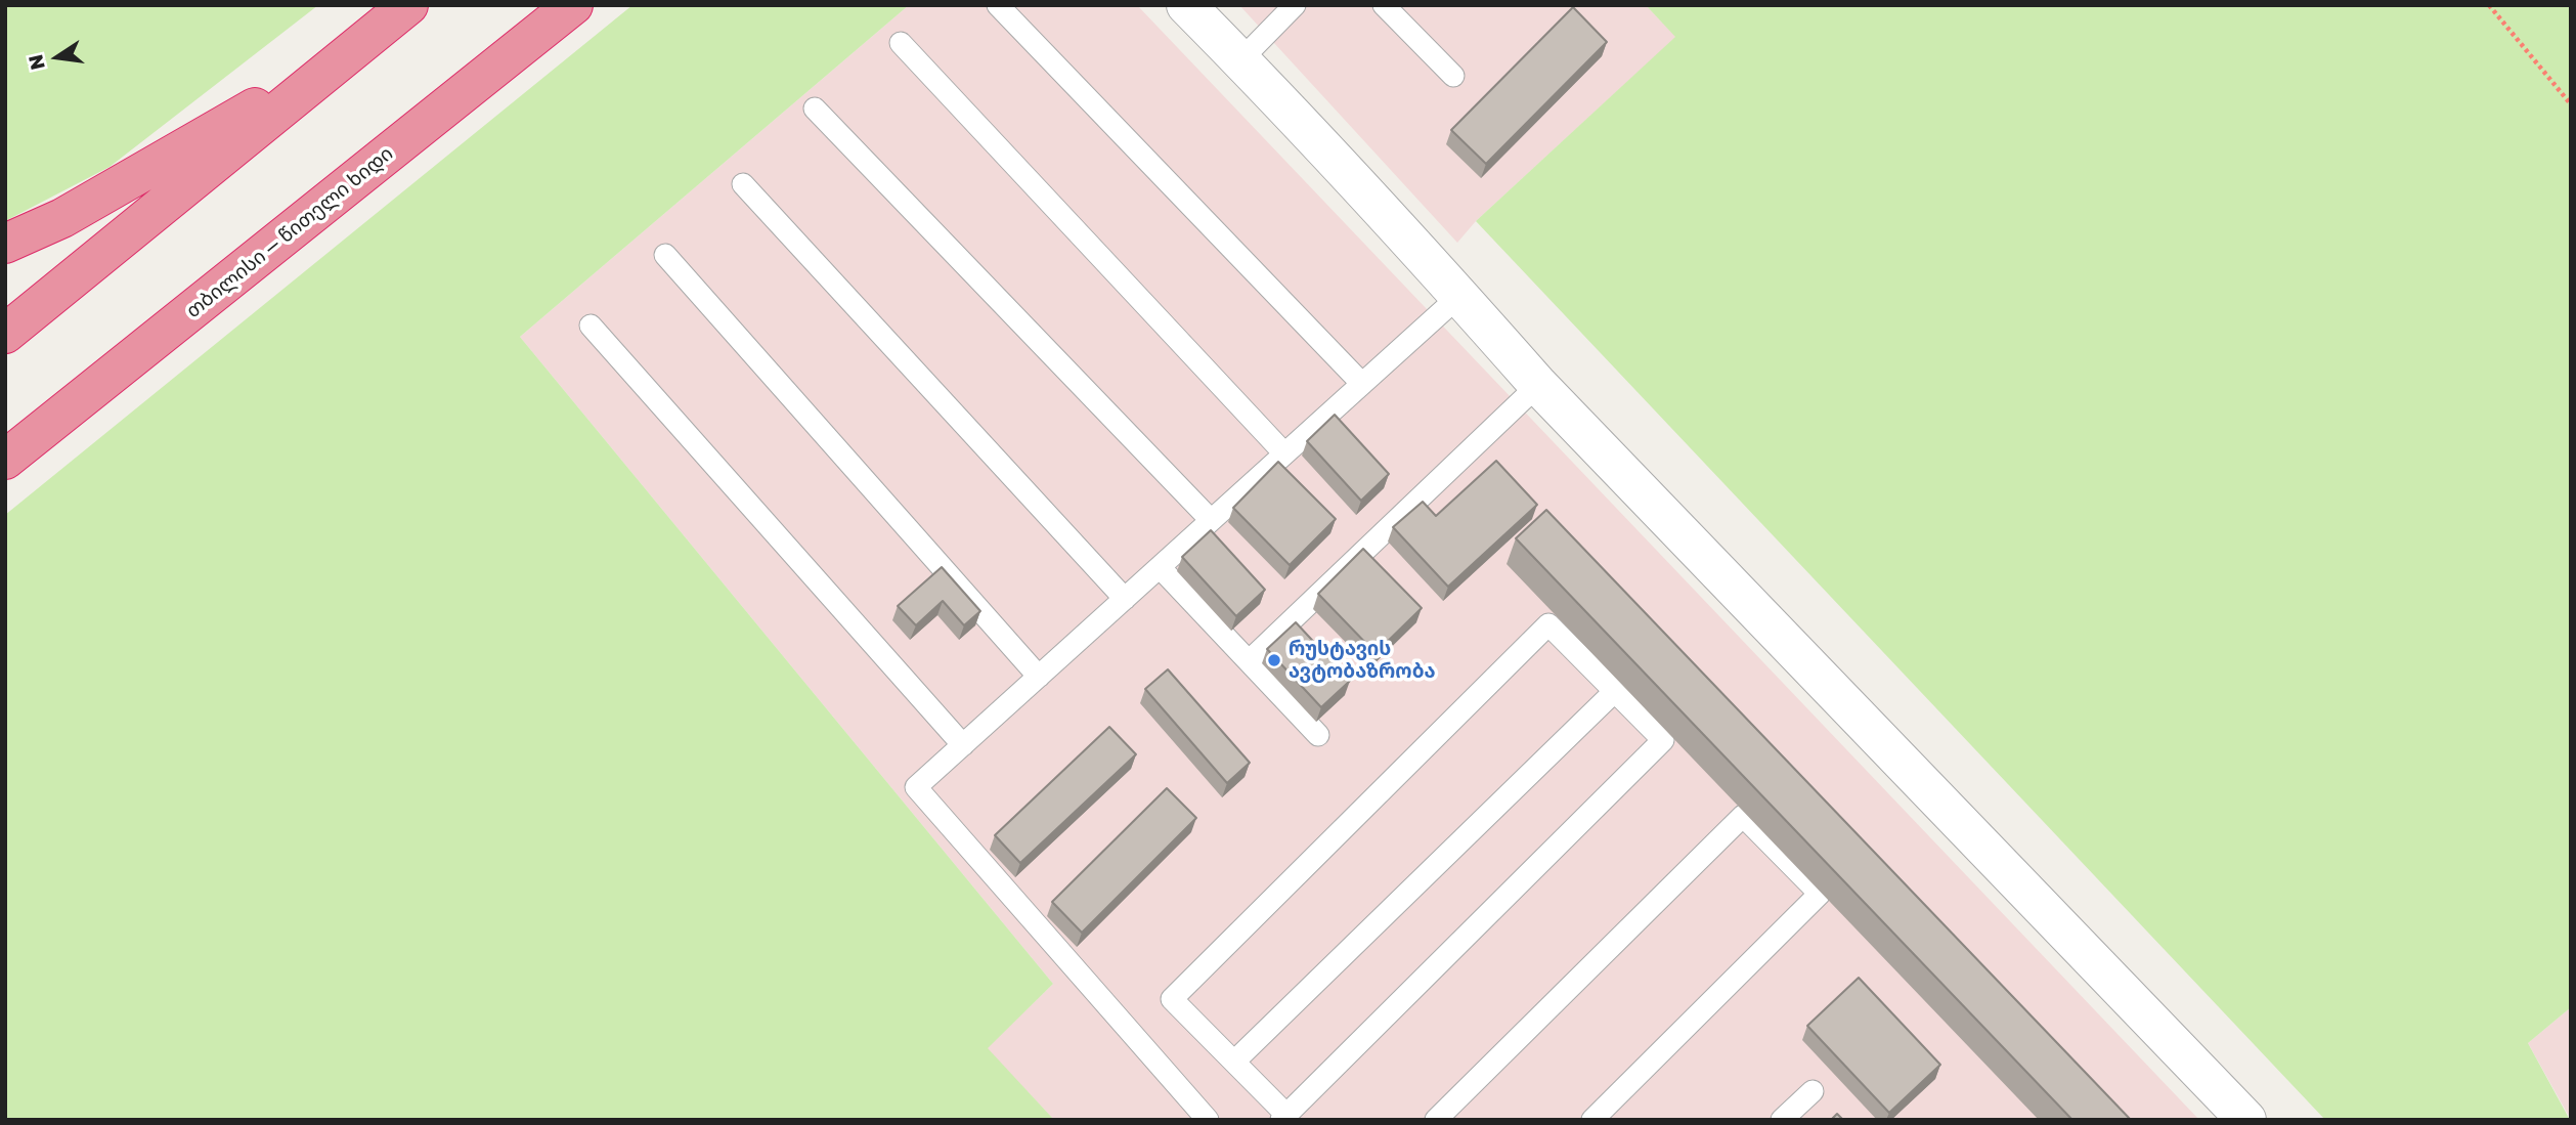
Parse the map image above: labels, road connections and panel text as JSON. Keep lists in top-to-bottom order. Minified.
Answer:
{"streets":{"highway":["თბილისი — წითელი ხიდი"]},"places":["რუსტავის ავტობაზრობა"],"north":"left"}
